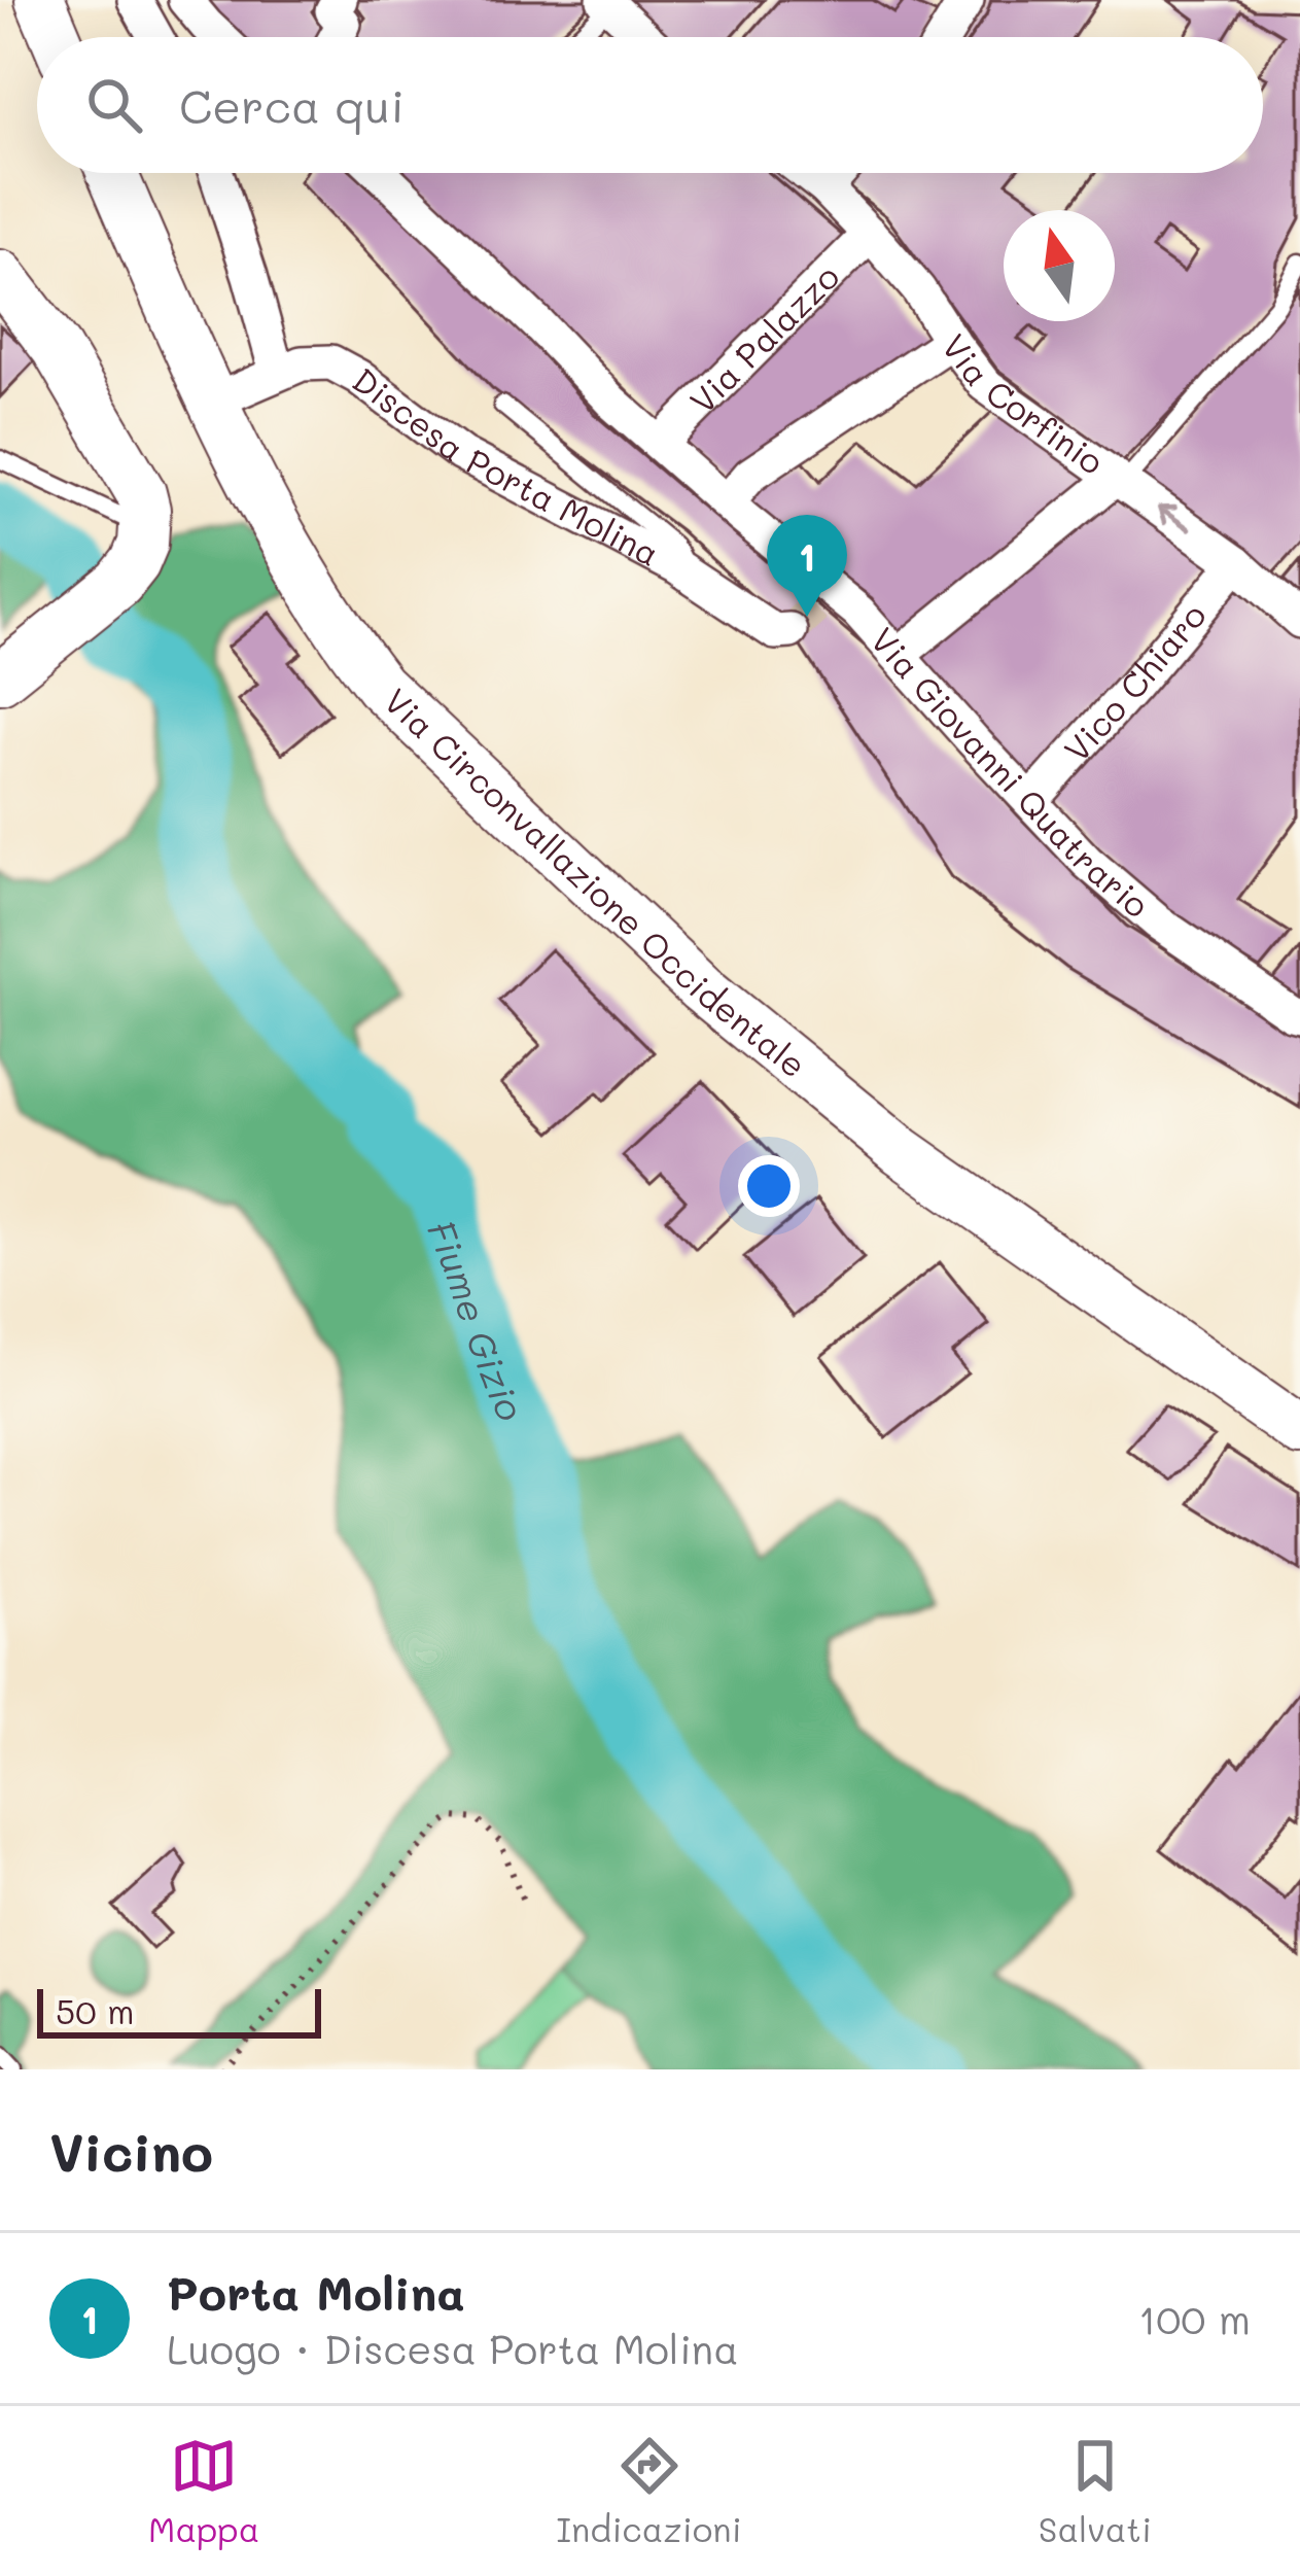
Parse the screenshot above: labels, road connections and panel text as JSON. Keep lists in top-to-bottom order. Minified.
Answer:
{"streets":{"main road":["Via Circonvallazione Occidentale"],"street":["Via Palazzo","Via Corfinio","Discesa Porta Molina","Vico Chiaro","Via Giovanni Quatrario"]},"crossings":[["Via Palazzo","Via Corfinio"],["Via Palazzo","Via Giovanni Quatrario"],["Via Corfinio","Vico Chiaro"],["Discesa Porta Molina","Via Circonvallazione Occidentale"],["Vico Chiaro","Via Giovanni Quatrario"]],"water":["Fiume Gizio"],"scale_bar":"50 m","north":"top","page":{"search":"Cerca qui","pins":"1","scale":"50 m","heading":"Vicino","list":[{"mark":"1","name":"Porta Molina","note":"Luogo · Discesa Porta Molina","value":"100 m"}],"nav":["Mappa","Indicazioni","Salvati"]}}
